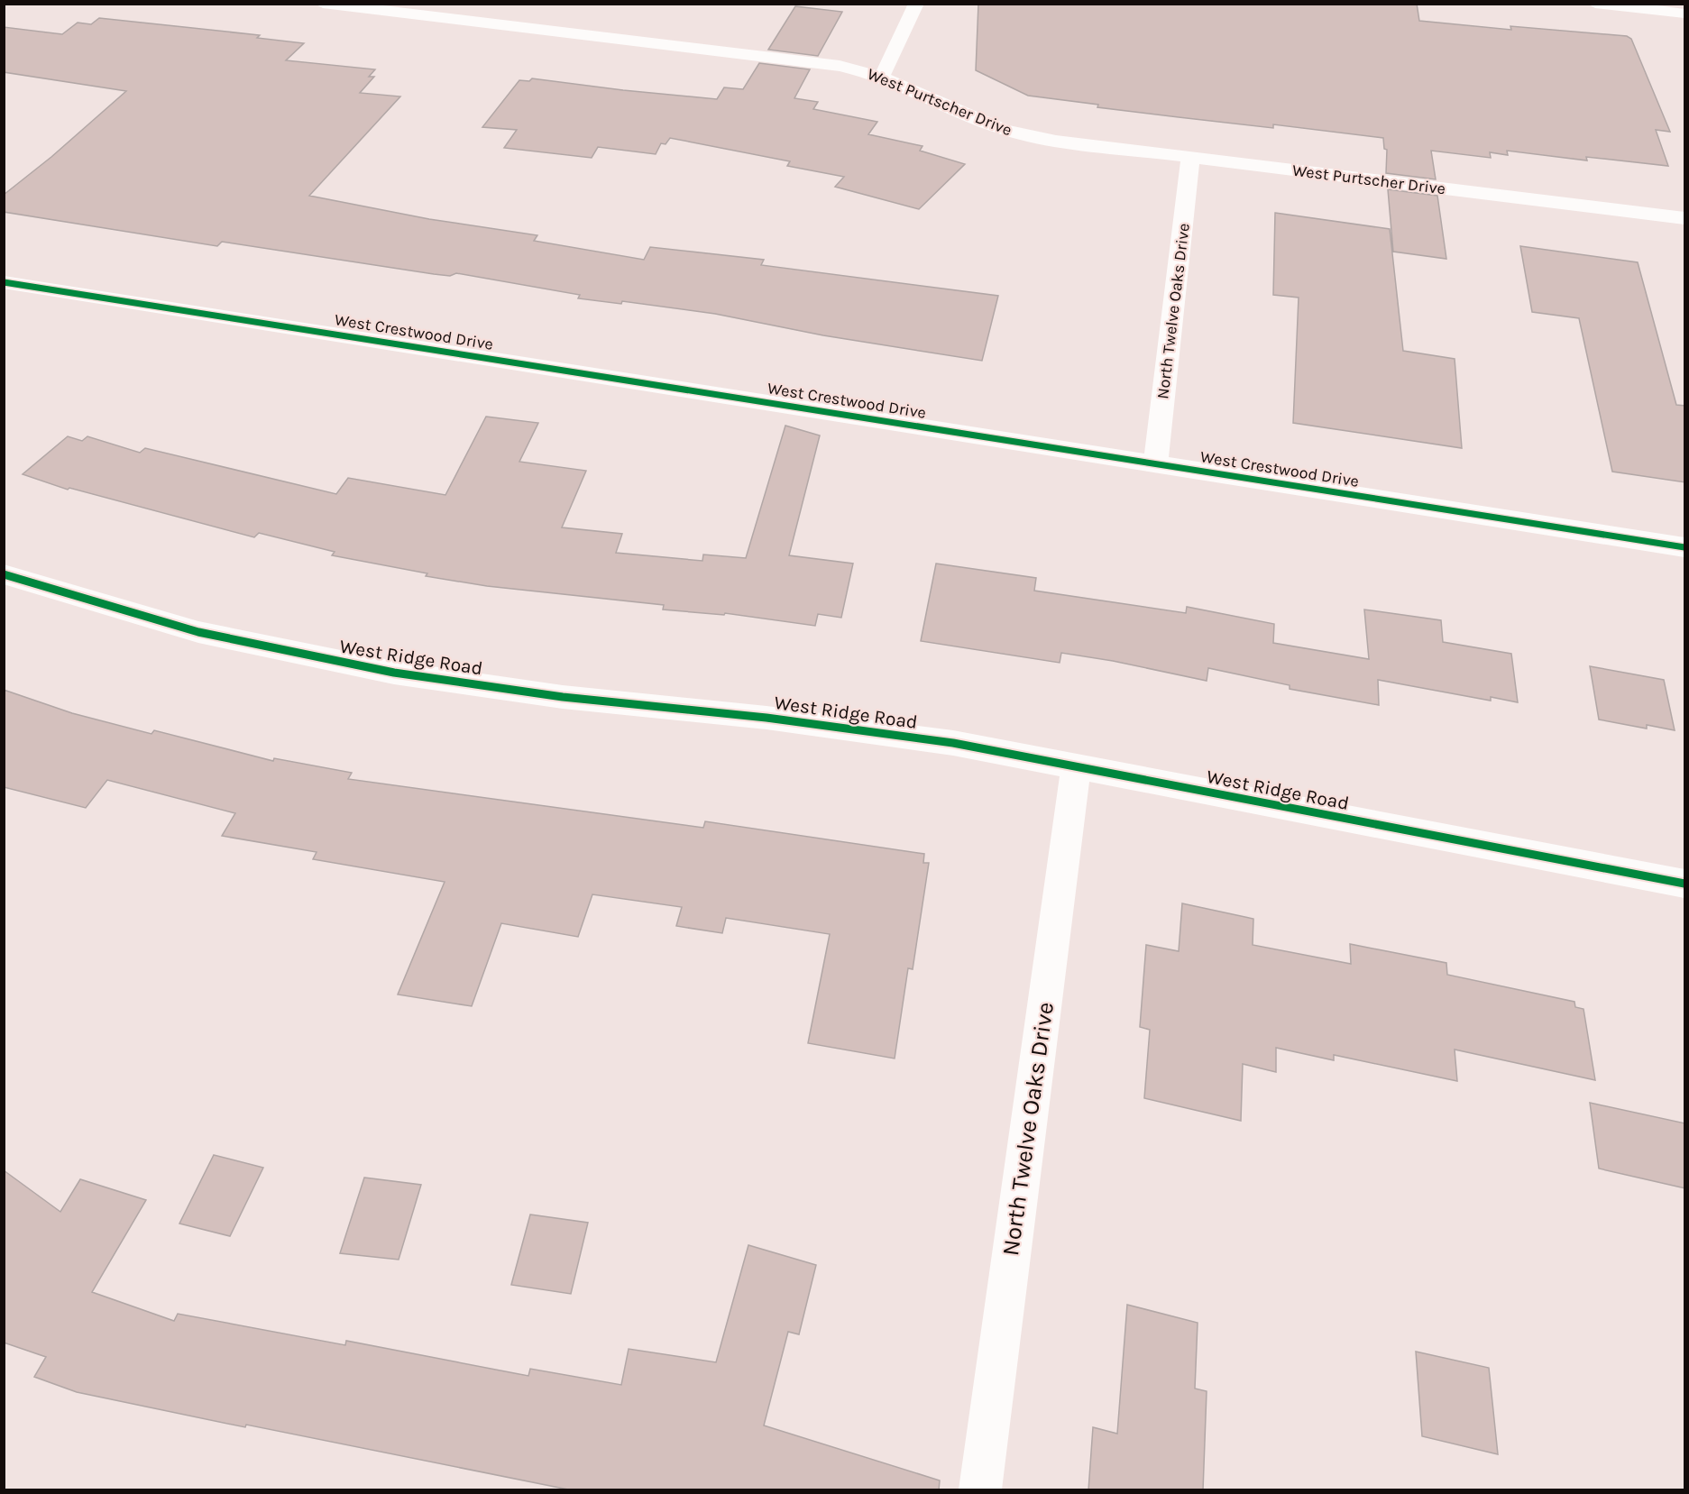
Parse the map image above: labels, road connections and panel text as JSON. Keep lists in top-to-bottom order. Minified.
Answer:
{"streets":{"street":["West Purtscher Drive","North Twelve Oaks Drive","West Crestwood Drive","West Ridge Road"]},"crossings":[["West Purtscher Drive","North Twelve Oaks Drive"],["North Twelve Oaks Drive","West Crestwood Drive"],["North Twelve Oaks Drive","West Ridge Road"]]}
